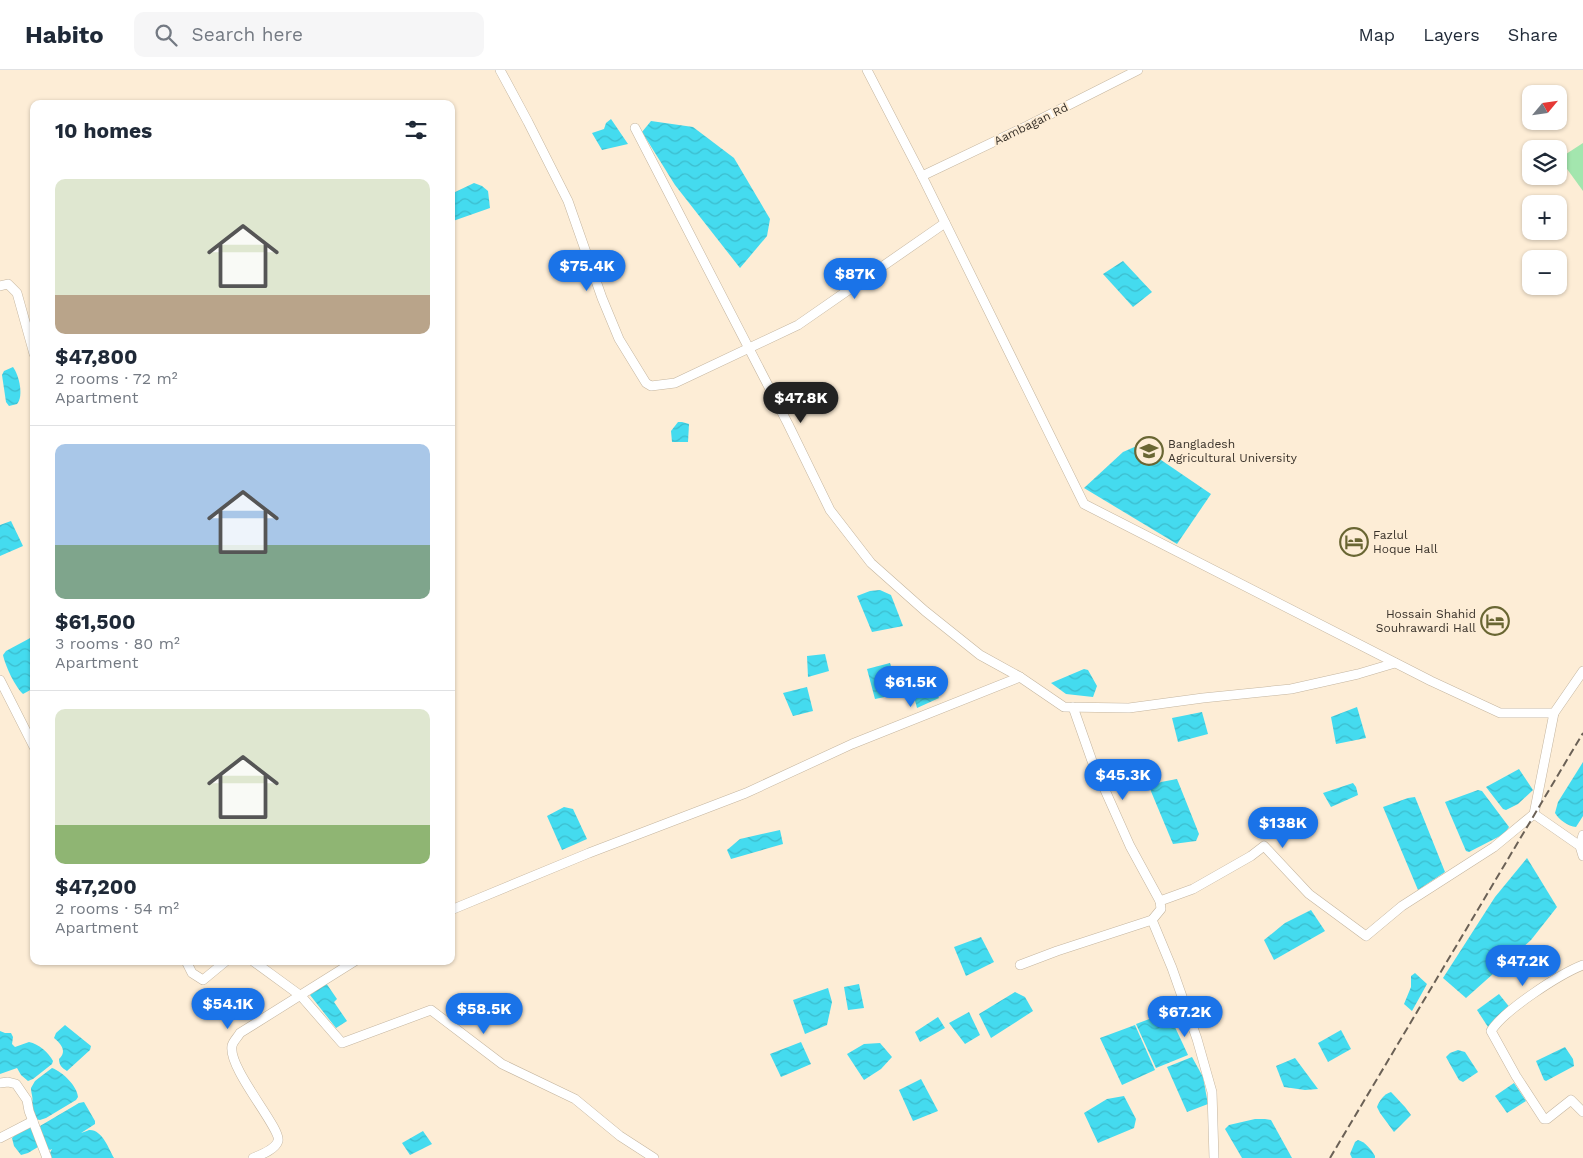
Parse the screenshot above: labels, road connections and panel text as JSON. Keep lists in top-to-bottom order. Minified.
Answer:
{"streets":{"street":["Aambagan Rd"]},"places":{"school or university":["Bangladesh Agricultural University"],"hotel":["Fazlul Hoque Hall","Hossain Shahid Souhrawardi Hall"]},"north":"top right","page":{"header":"Habito","search":"Search here","nav":["Map","Layers","Share"],"map_buttons":["+","−"],"heading":"10 homes","list":[{"name":"$47,800","note":"2 rooms · 72 m² · Apartment"},{"name":"$61,500","note":"3 rooms · 80 m² · Apartment"},{"name":"$47,200","note":"2 rooms · 54 m² · Apartment"}],"price":["$75.4K","$87K","$47.8K","$61.5K","$45.3K","$138K","$47.2K","$54.1K","$58.5K","$67.2K"]}}
